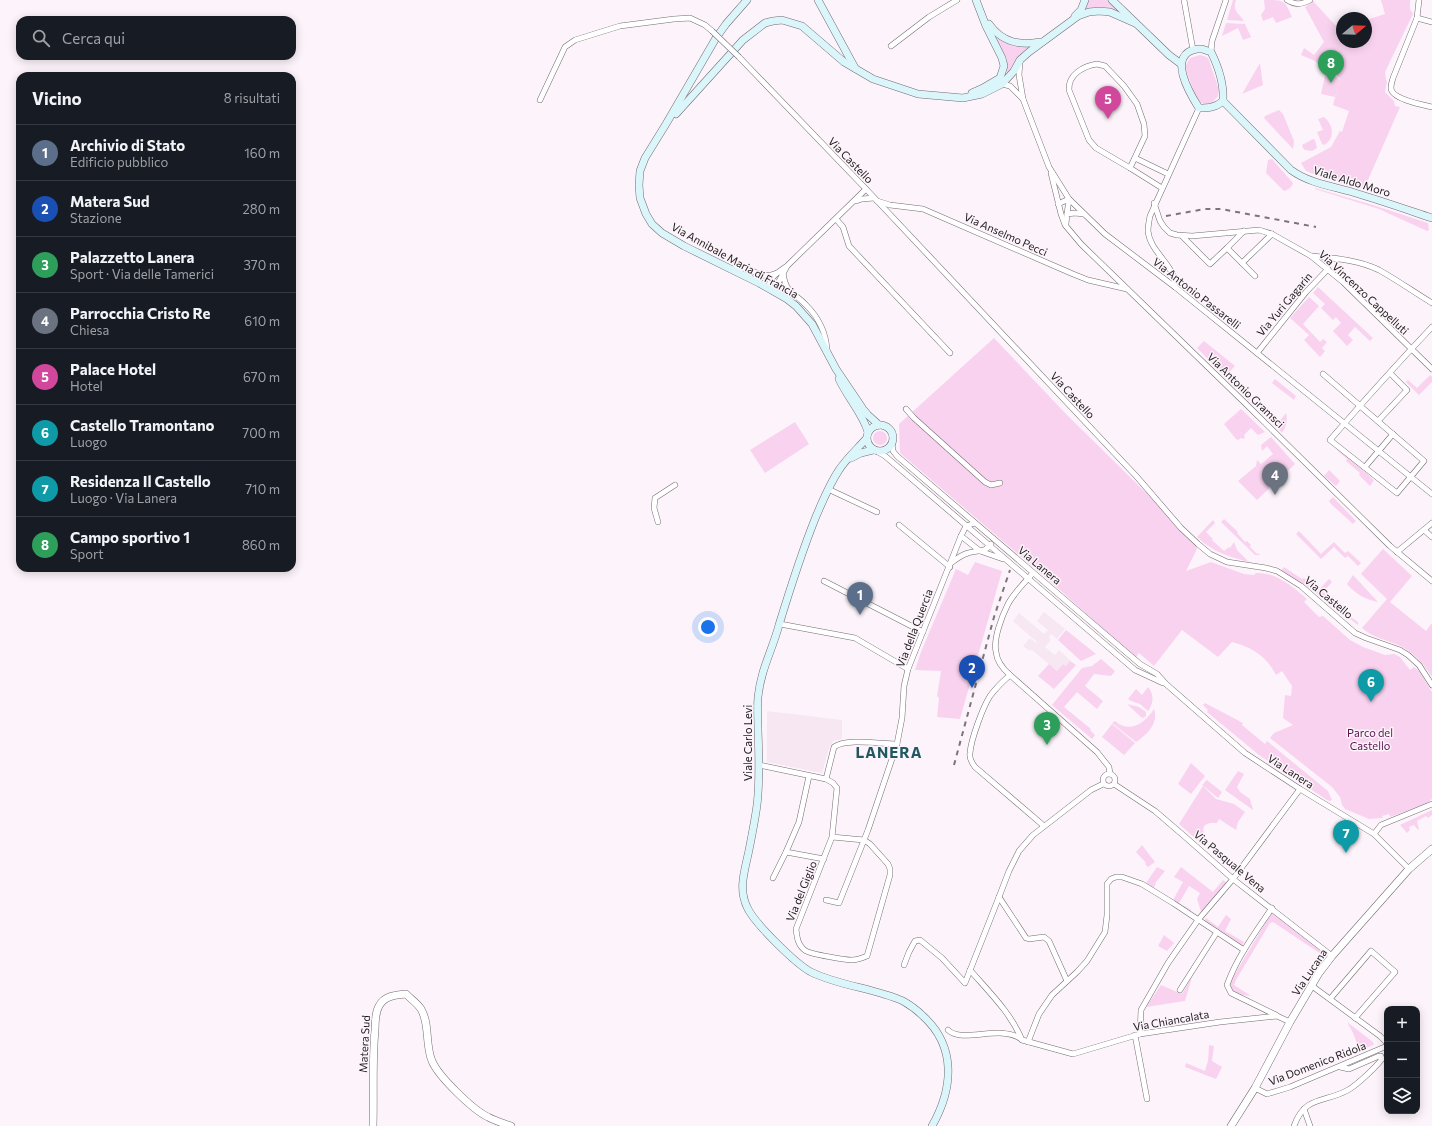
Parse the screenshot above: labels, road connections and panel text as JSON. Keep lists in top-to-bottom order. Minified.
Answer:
{"streets":{"main road":["Viale Aldo Moro","Via Annibale Maria di Francia","Viale Carlo Levi"],"street":["Via Castello","Via Anselmo Pecci","Via Vincenzo Cappelluti","Via Antonio Passarelli","Via Yuri Gagarin","Via Antonio Gramsci","Via Lanera","Via della Quercia","Via Pasquale Vena","Via del Giglio","Via Lucana","Via Chiancalata","Matera Sud","Via Domenico Ridola"]},"crossings":[["Via Castello","Via Anselmo Pecci"],["Via Anselmo Pecci","Via Antonio Gramsci"],["Via Annibale Maria di Francia","Via Lanera"],["Via Annibale Maria di Francia","Viale Carlo Levi"],["Via Vincenzo Cappelluti","Via Yuri Gagarin"],["Via Antonio Passarelli","Via Yuri Gagarin"],["Via Antonio Passarelli","Via Antonio Gramsci"],["Via Lanera","Via della Quercia"],["Via Lanera","Viale Carlo Levi"],["Via Lanera","Via Lucana"],["Via della Quercia","Via del Giglio"],["Via Pasquale Vena","Via Lucana"],["Via Lucana","Via Domenico Ridola"]],"districts":["LANERA"],"parks":["Parco del Castello"],"north":"right","page":{"search":"Cerca qui","pins":["8","5","4","1","2","6","3","7"],"heading":["Vicino","8 risultati"],"list":[{"mark":"1","name":"Archivio di Stato","note":"Edificio pubblico","value":"160 m"},{"mark":"2","name":"Matera Sud","note":"Stazione","value":"280 m"},{"mark":"3","name":"Palazzetto Lanera","note":"Sport · Via delle Tamerici","value":"370 m"},{"mark":"4","name":"Parrocchia Cristo Re","note":"Chiesa","value":"610 m"},{"mark":"5","name":"Palace Hotel","note":"Hotel","value":"670 m"},{"mark":"6","name":"Castello Tramontano","note":"Luogo","value":"700 m"},{"mark":"7","name":"Residenza Il Castello","note":"Luogo · Via Lanera","value":"710 m"},{"mark":"8","name":"Campo sportivo 1","note":"Sport","value":"860 m"}],"map_buttons":["+","−"]}}
